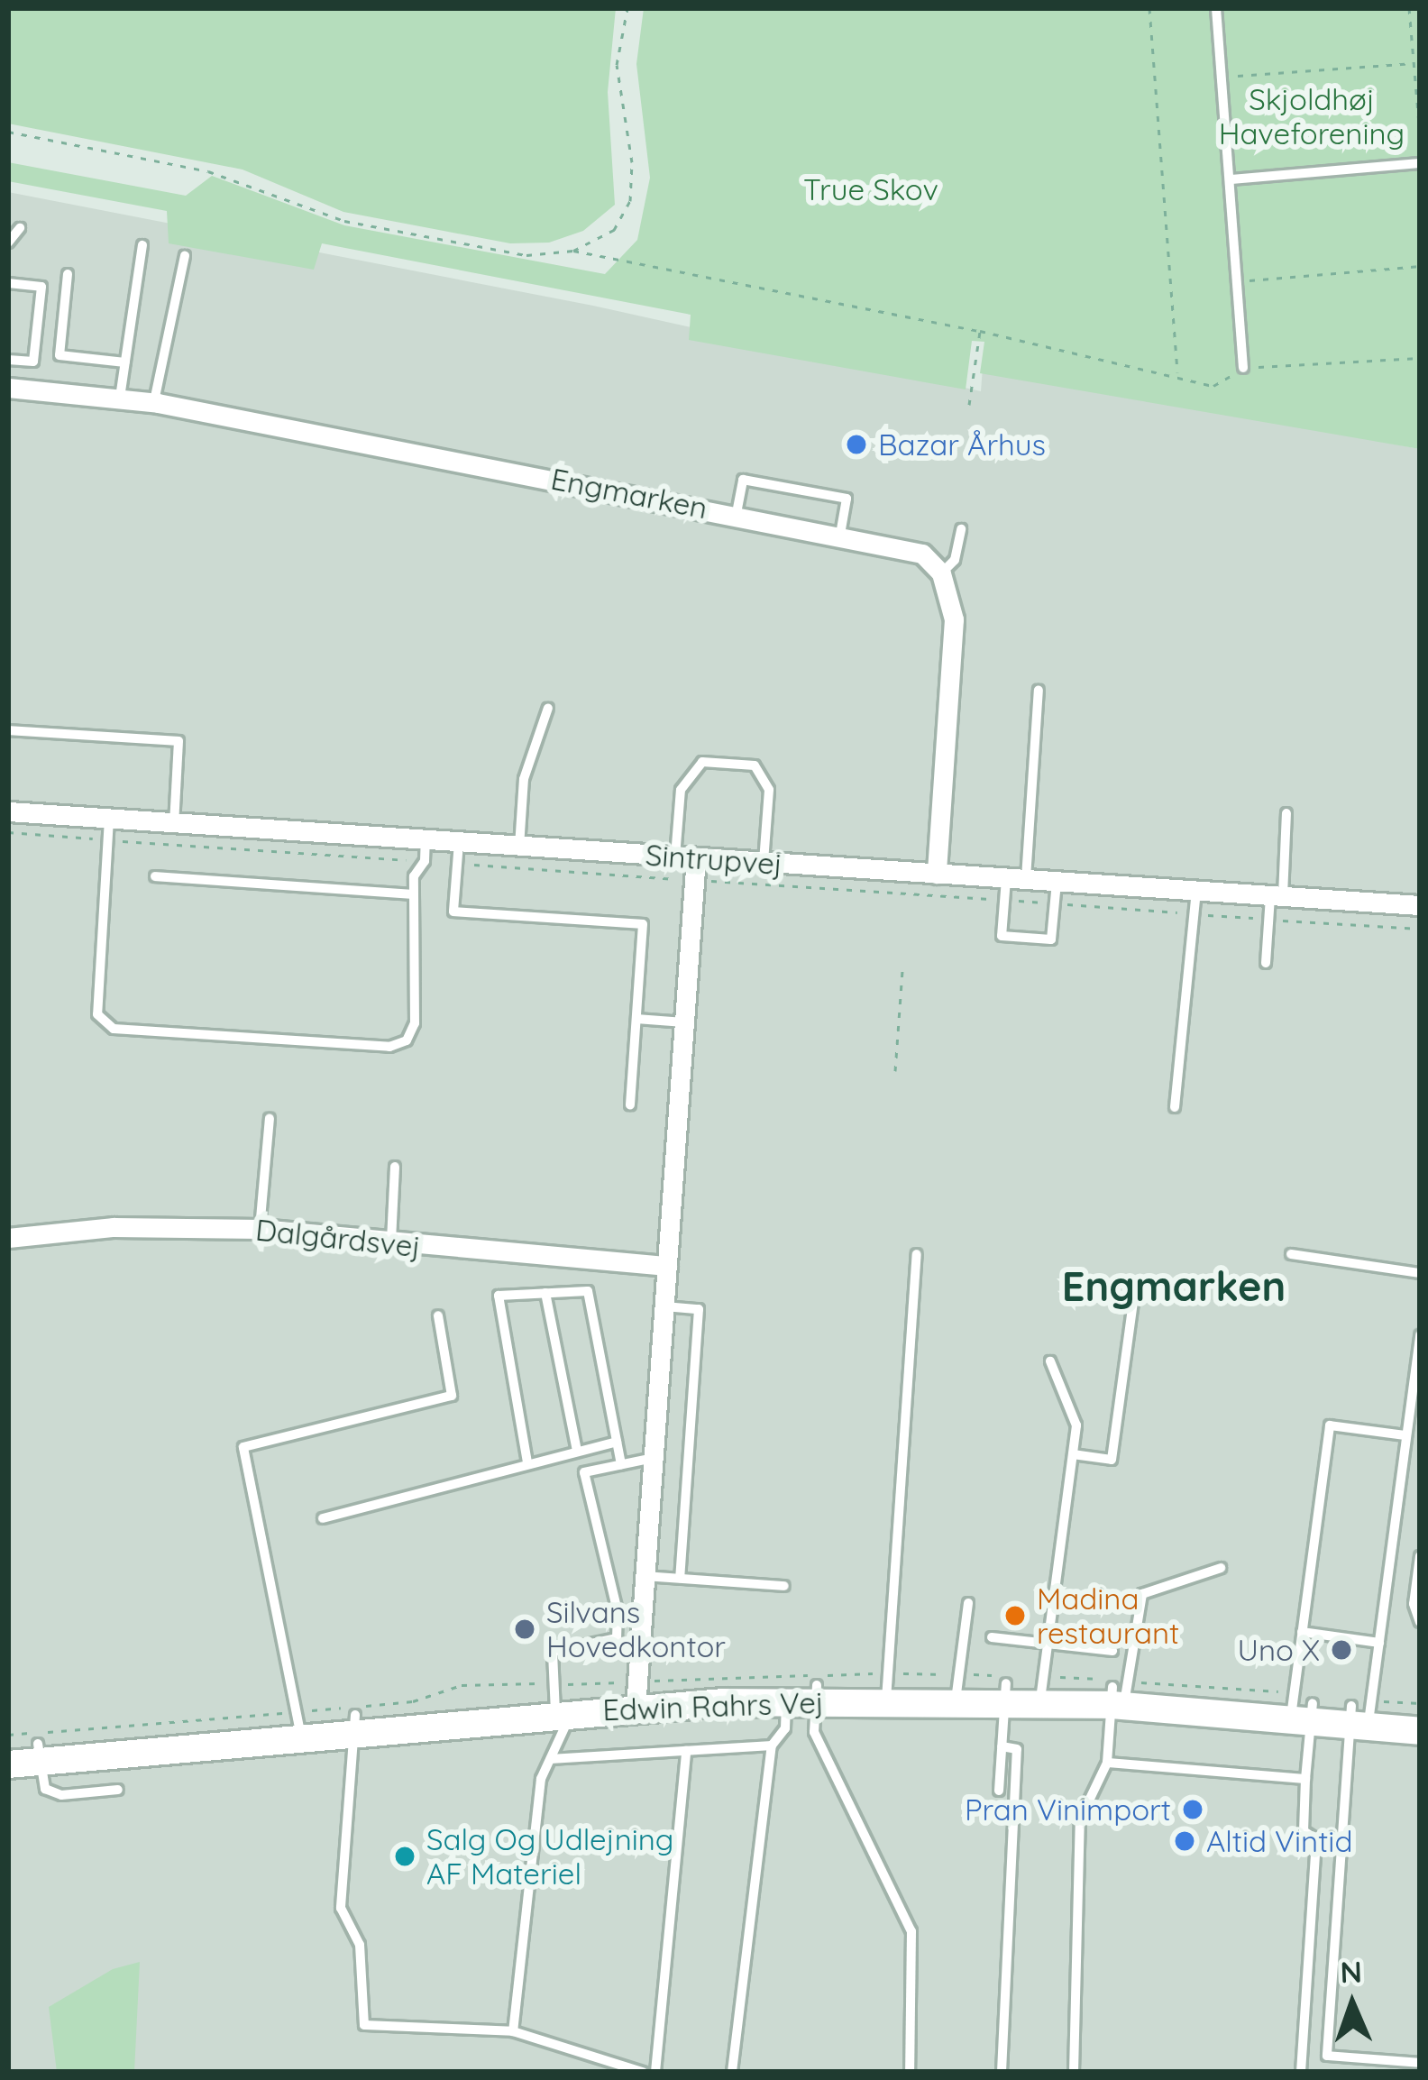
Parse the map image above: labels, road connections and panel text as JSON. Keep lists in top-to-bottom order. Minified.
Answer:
{"streets":{"street":["Engmarken","Sintrupvej","Dalgårdsvej","Edwin Rahrs Vej"]},"districts":["Engmarken"],"parks":["Skjoldhøj Haveforening","True Skov"],"places":["Bazar Århus","Madina restaurant","Silvans Hovedkontor","Uno X","Pran Vinimport","Altid Vintid","Salg Og Udlejning AF Materiel"],"north":"top"}
